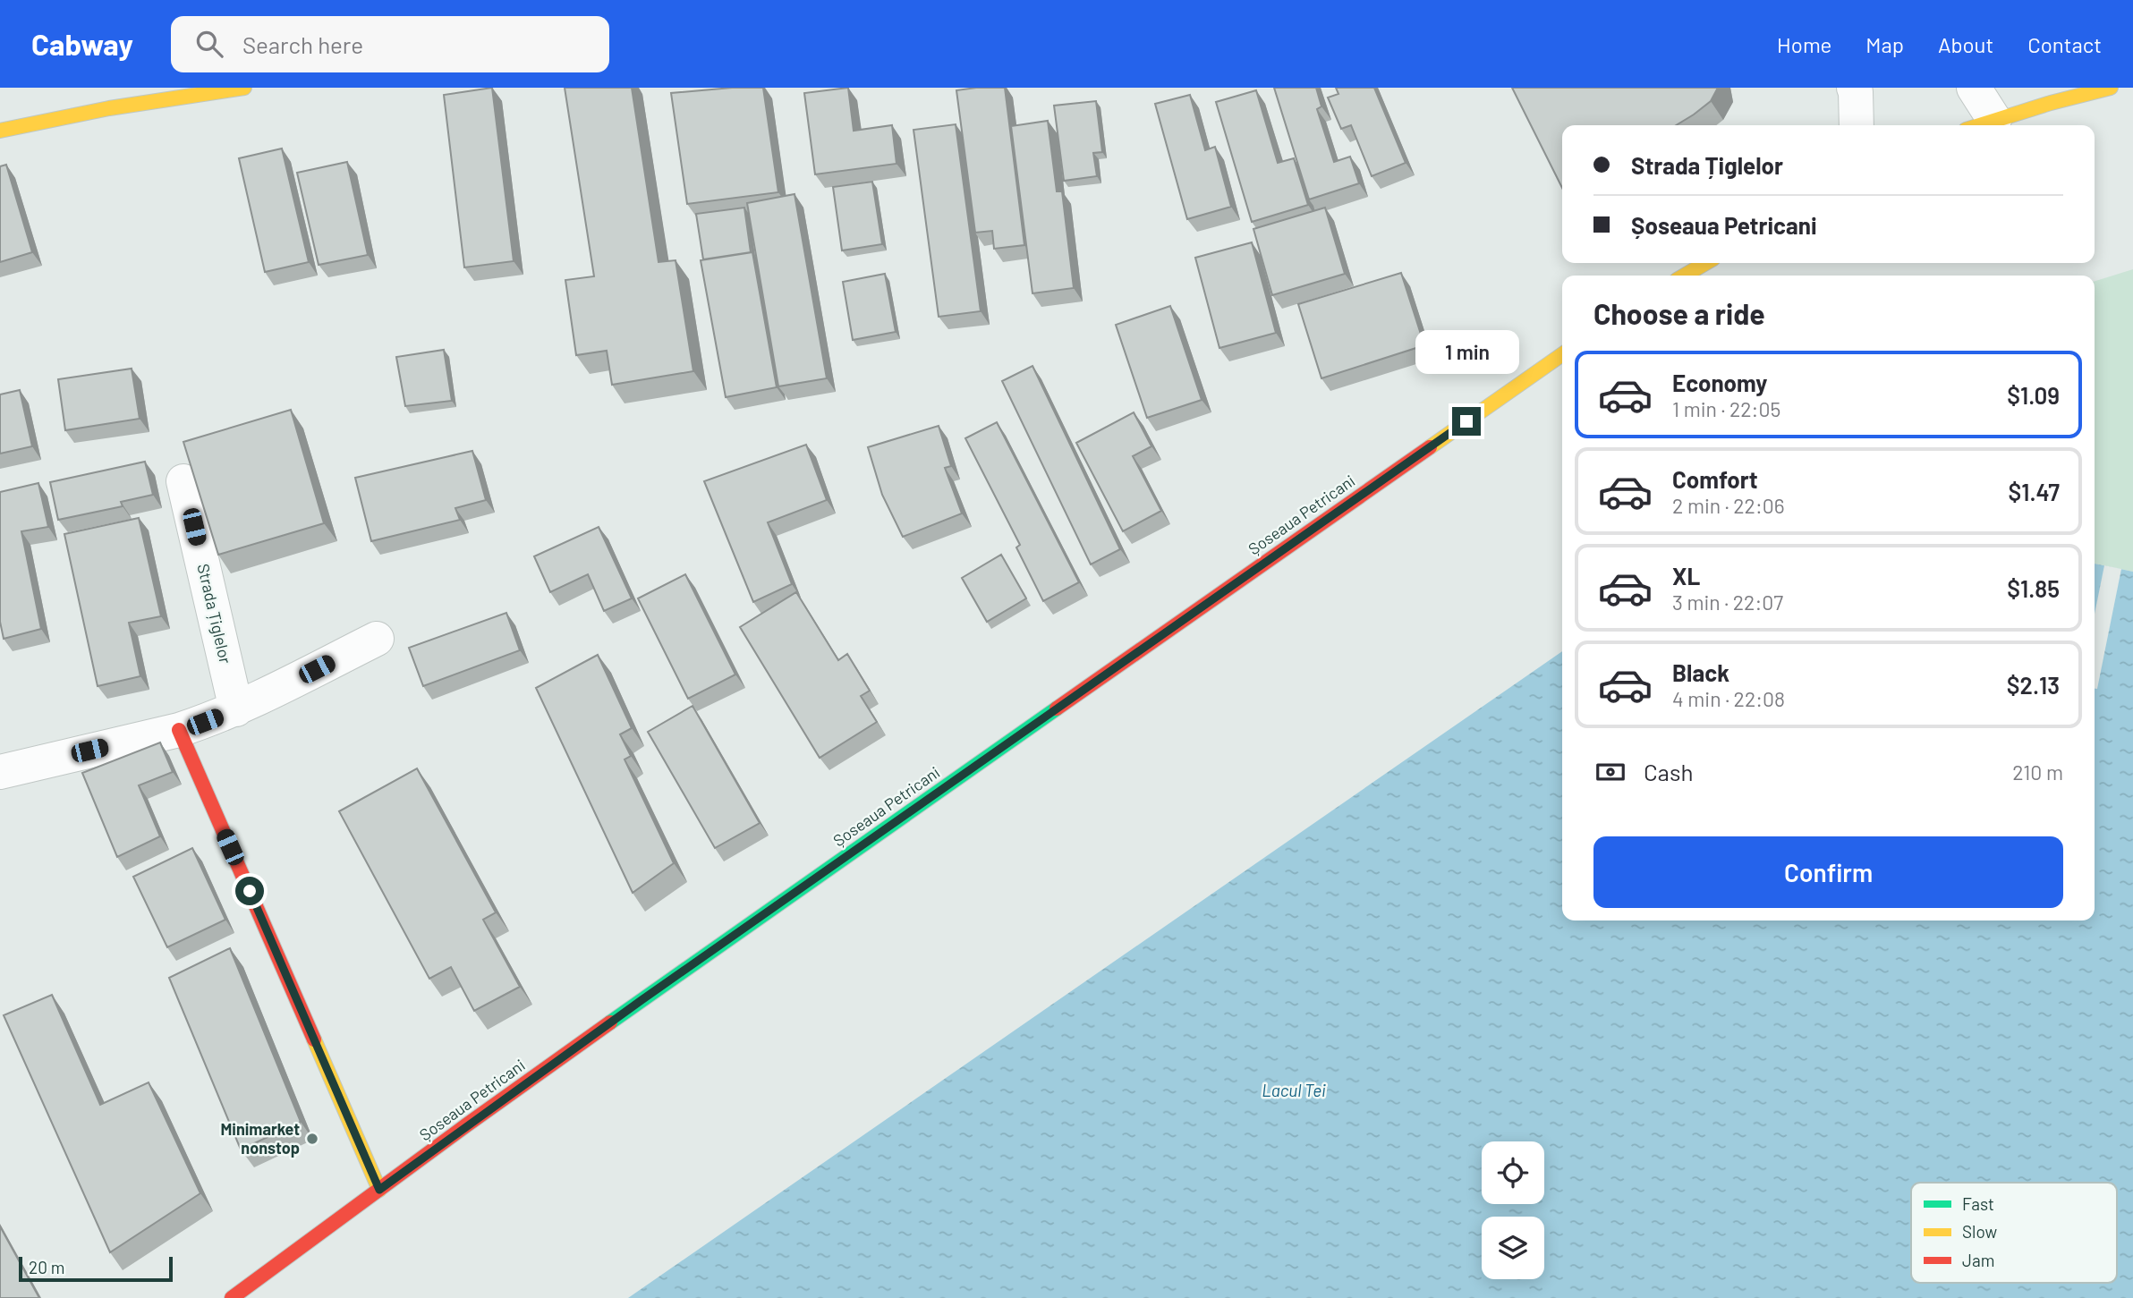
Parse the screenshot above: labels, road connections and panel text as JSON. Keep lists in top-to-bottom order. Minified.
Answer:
{"streets":{"main road":["Șoseaua Petricani"],"street":["Strada Țiglelor"]},"water":["Lacul Tei"],"places":["Minimarket nonstop"],"legend":["Fast","Slow","Jam"],"scale_bar":"20 m","page":{"header":"Cabway","search":"Search here","nav":["Home","Map","About","Contact"],"banner":["Strada Țiglelor","Șoseaua Petricani"],"heading":"Choose a ride","bubble":"1 min","list":[{"name":"Economy","note":"1 min · 22:05","value":"$1.09"},{"name":"Comfort","note":"2 min · 22:06","value":"$1.47"},{"name":"XL","note":"3 min · 22:07","value":"$1.85"},{"name":"Black","note":"4 min · 22:08","value":"$2.13"}],"pay":["Cash","210 m"],"buttons":"Confirm","scale":"20 m"}}
